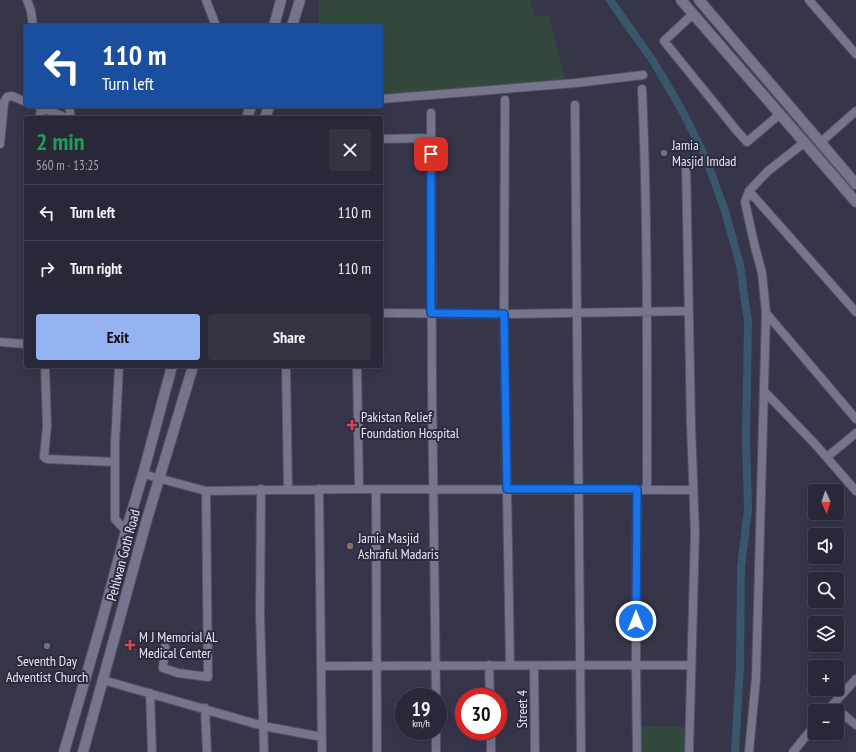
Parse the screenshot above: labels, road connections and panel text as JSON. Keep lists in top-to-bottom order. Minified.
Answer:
{"streets":{"main road":["Pehlwan Goth Road"],"street":["Street 4"]},"places":{"other":["Jamia Masjid Imdad","Jamia Masjid Ashraful Madaris","Seventh Day Adventist Church"],"health":["Pakistan Relief Foundation Hospital","M J Memorial AL Medical Center"]},"north":"bottom","page":{"turn":["110 m","Turn left"],"heading":["2 min","560 m · 13:25"],"list":[{"name":"Turn left","value":"110 m"},{"name":"Turn right","value":"110 m"}],"buttons":["Exit","Share"],"map_buttons":["+","−"],"speed":"19 km/h","limit":"30"}}
